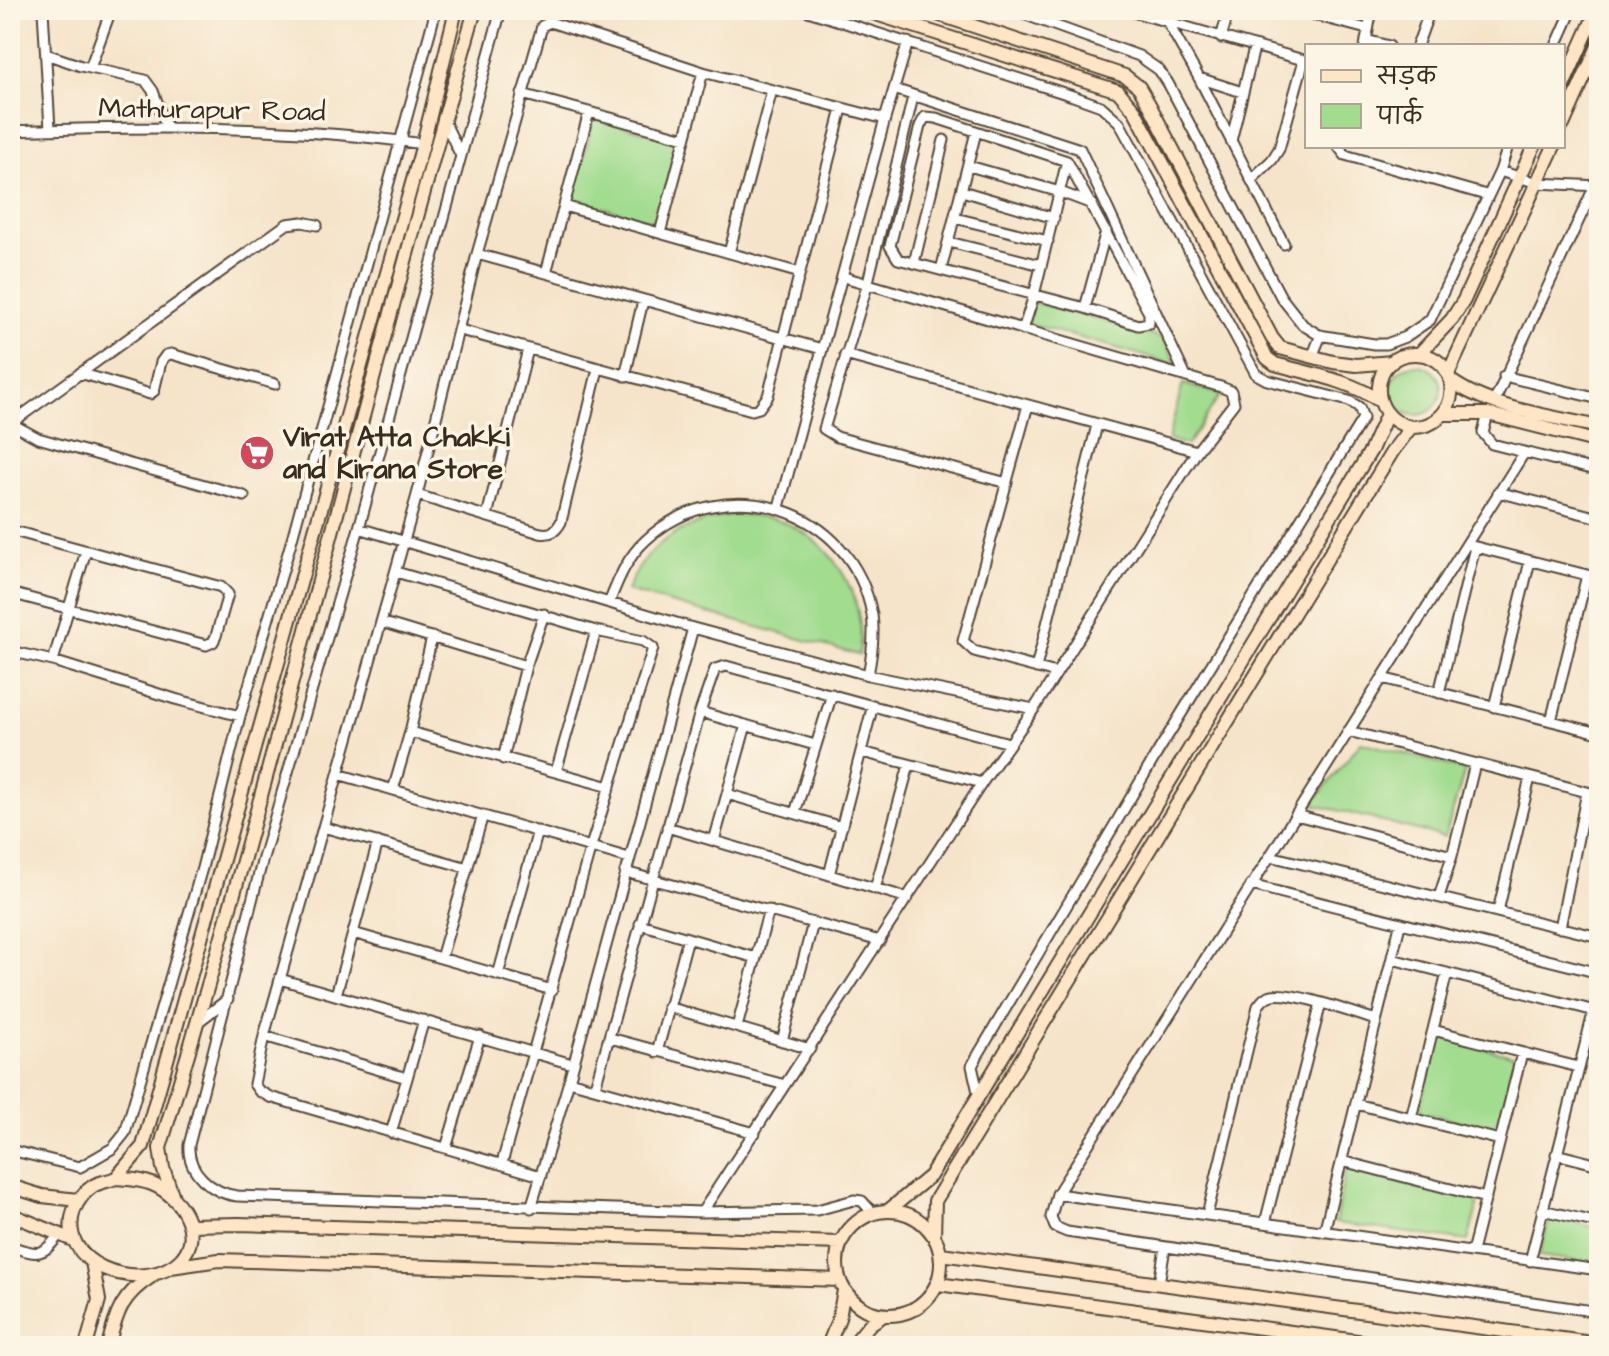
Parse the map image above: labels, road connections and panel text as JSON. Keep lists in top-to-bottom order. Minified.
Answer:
{"streets":{"street":["Mathurapur Road"]},"places":{"supermarket":["Virat Atta Chakki and Kirana Store"]},"legend":["सड़क","पार्क"]}
